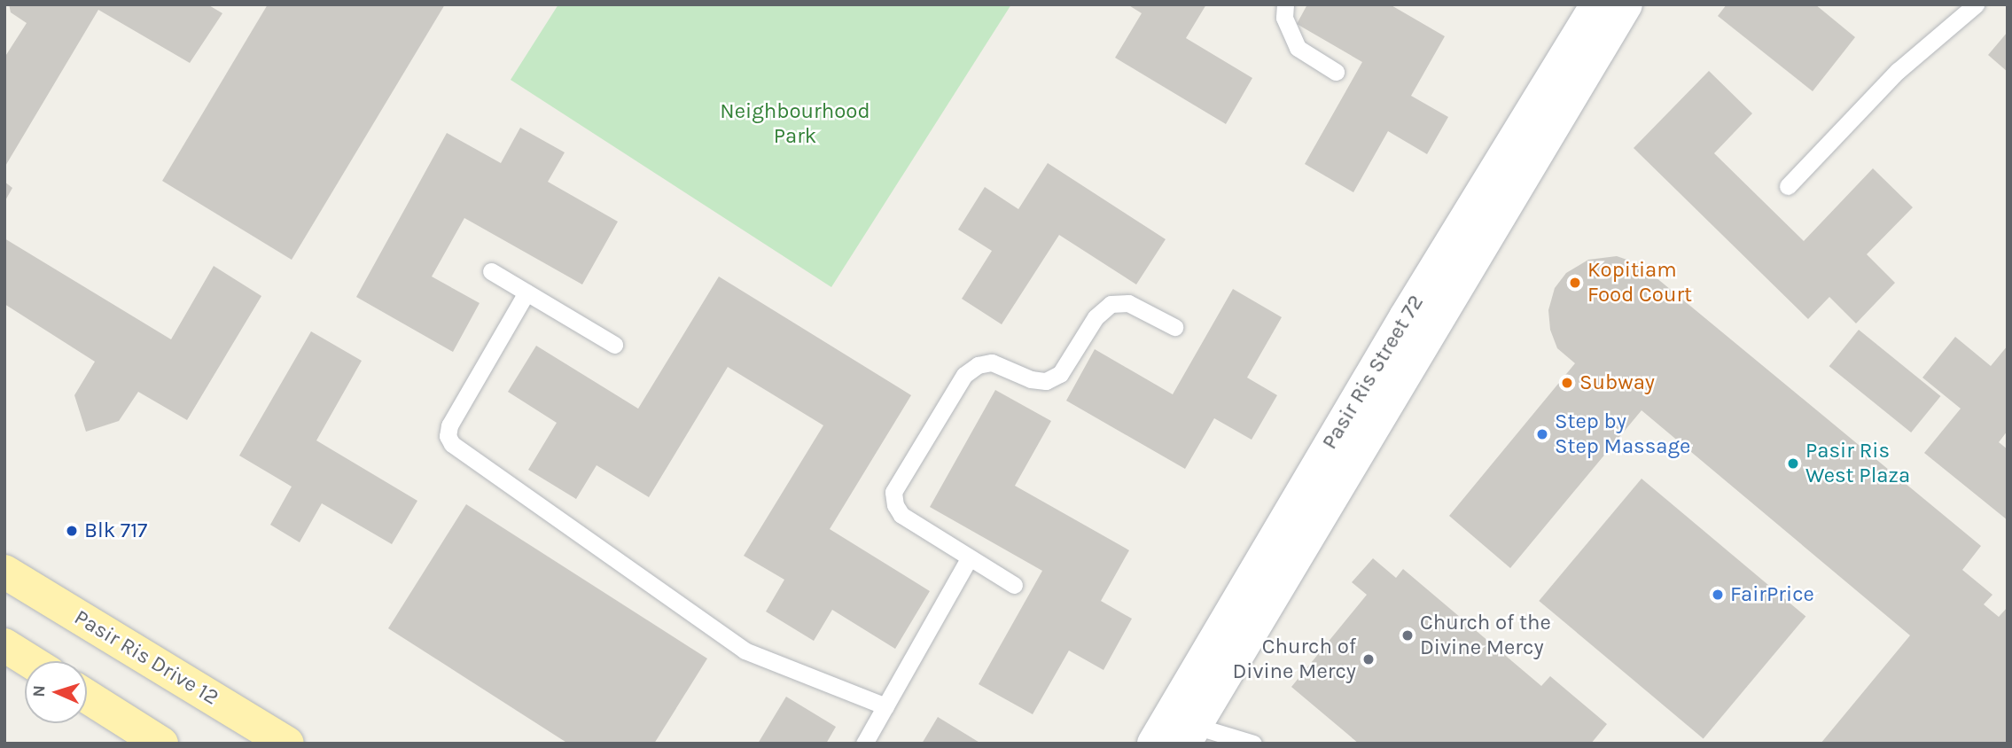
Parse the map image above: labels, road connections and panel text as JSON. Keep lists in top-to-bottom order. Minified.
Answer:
{"streets":{"main road":["Pasir Ris Drive 12"],"street":["Pasir Ris Street 72"]},"parks":["Neighbourhood Park"],"places":["Kopitiam Food Court","Subway","Step by Step Massage","Pasir Ris West Plaza","Blk 717","FairPrice","Church of the Divine Mercy","Church of Divine Mercy"],"north":"left"}
